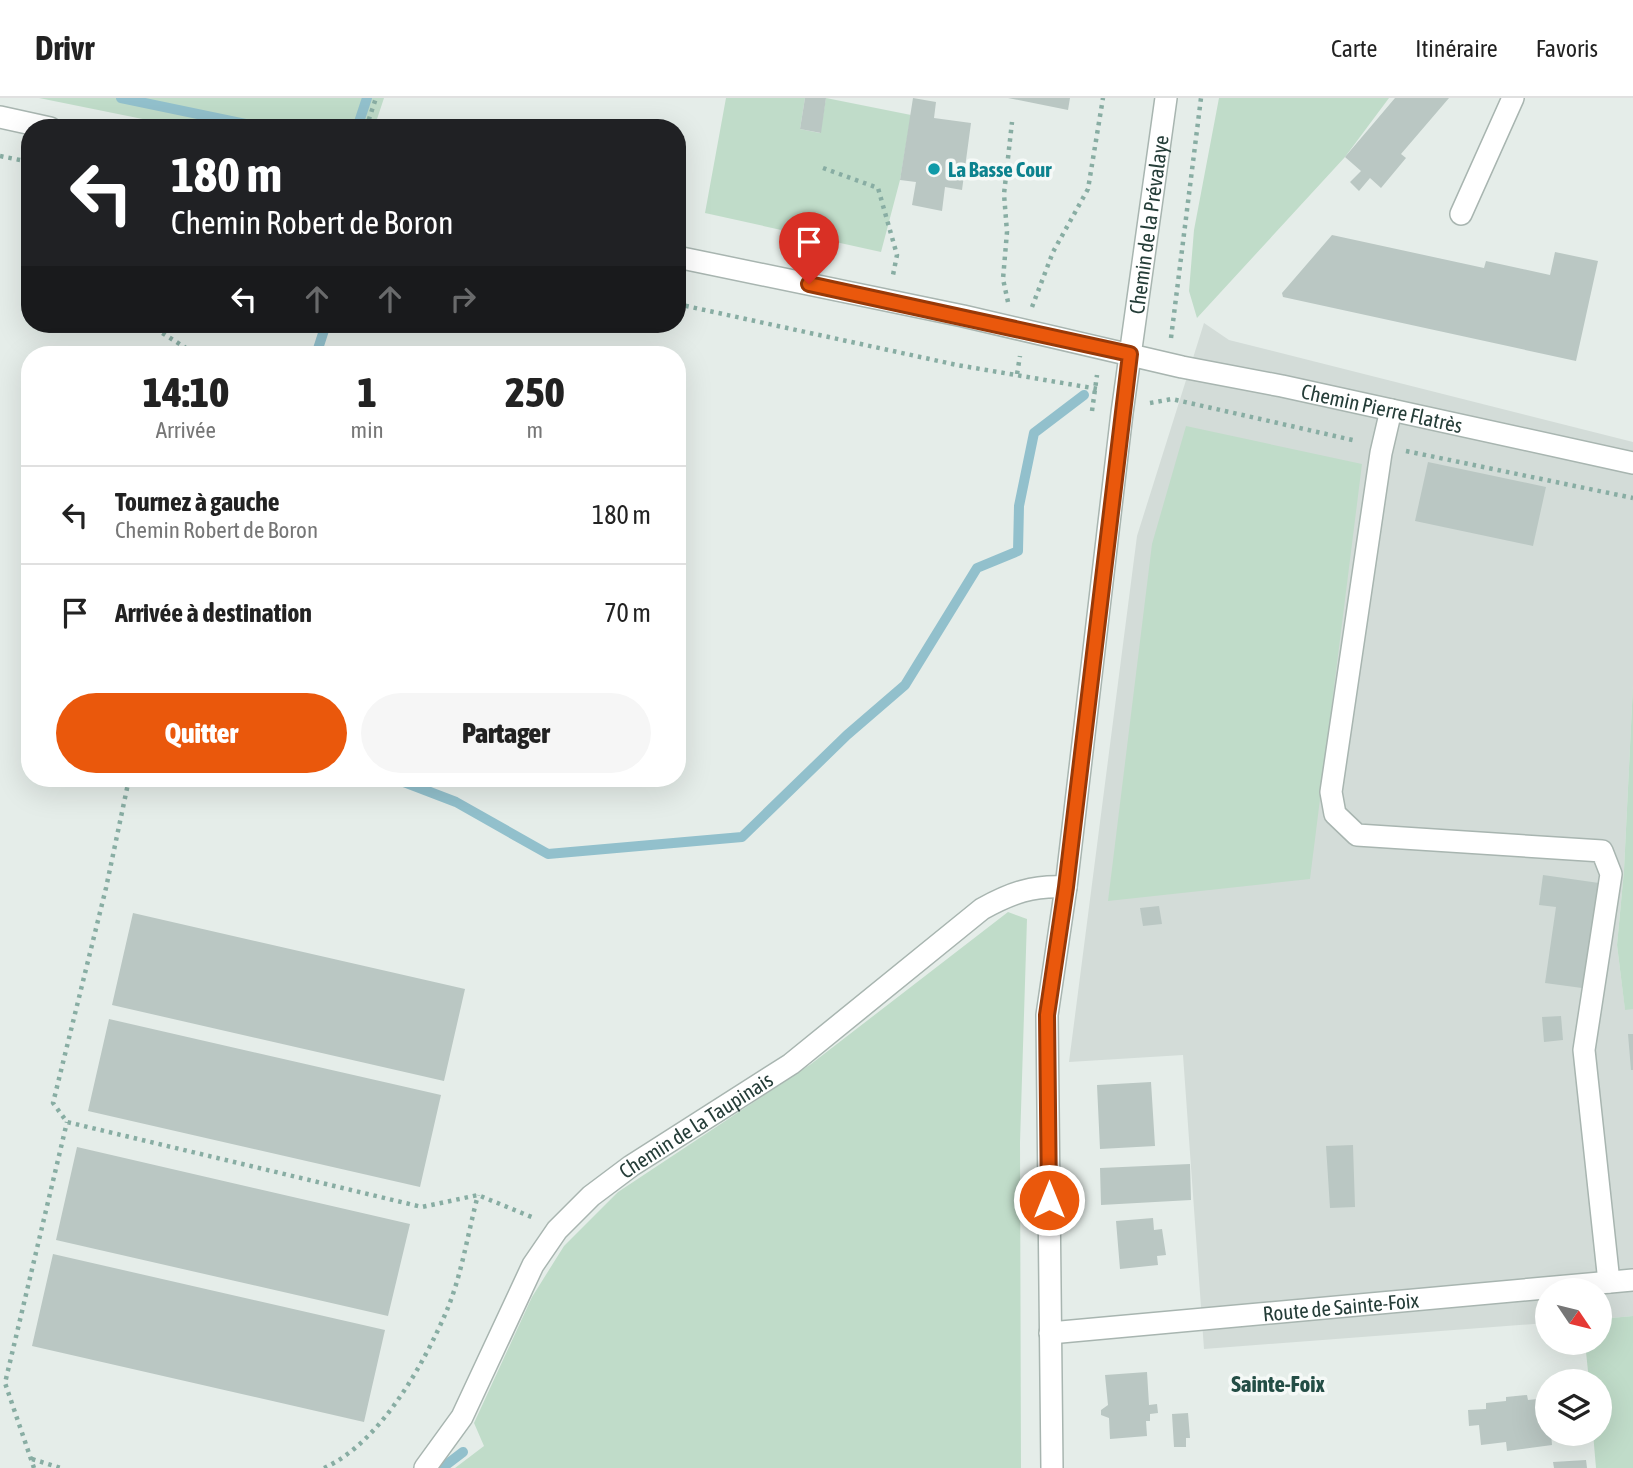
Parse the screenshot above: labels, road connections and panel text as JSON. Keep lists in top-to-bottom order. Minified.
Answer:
{"streets":{"street":["Chemin de la Prévalaye","Chemin Pierre Flatrès","Chemin de la Taupinais","Route de Sainte-Foix"]},"crossings":[["Chemin de la Prévalaye","Chemin Pierre Flatrès"]],"districts":["Sainte-Foix"],"places":["La Basse Cour"],"north":"bottom right","page":{"header":"Drivr","nav":["Carte","Itinéraire","Favoris"],"turn":["180 m","Chemin Robert de Boron"],"eta":["14:10","Arrivée","1","min","250","m"],"list":[{"name":"Tournez à gauche","note":"Chemin Robert de Boron","value":"180 m"},{"name":"Arrivée à destination","value":"70 m"}],"buttons":["Quitter","Partager"]}}
